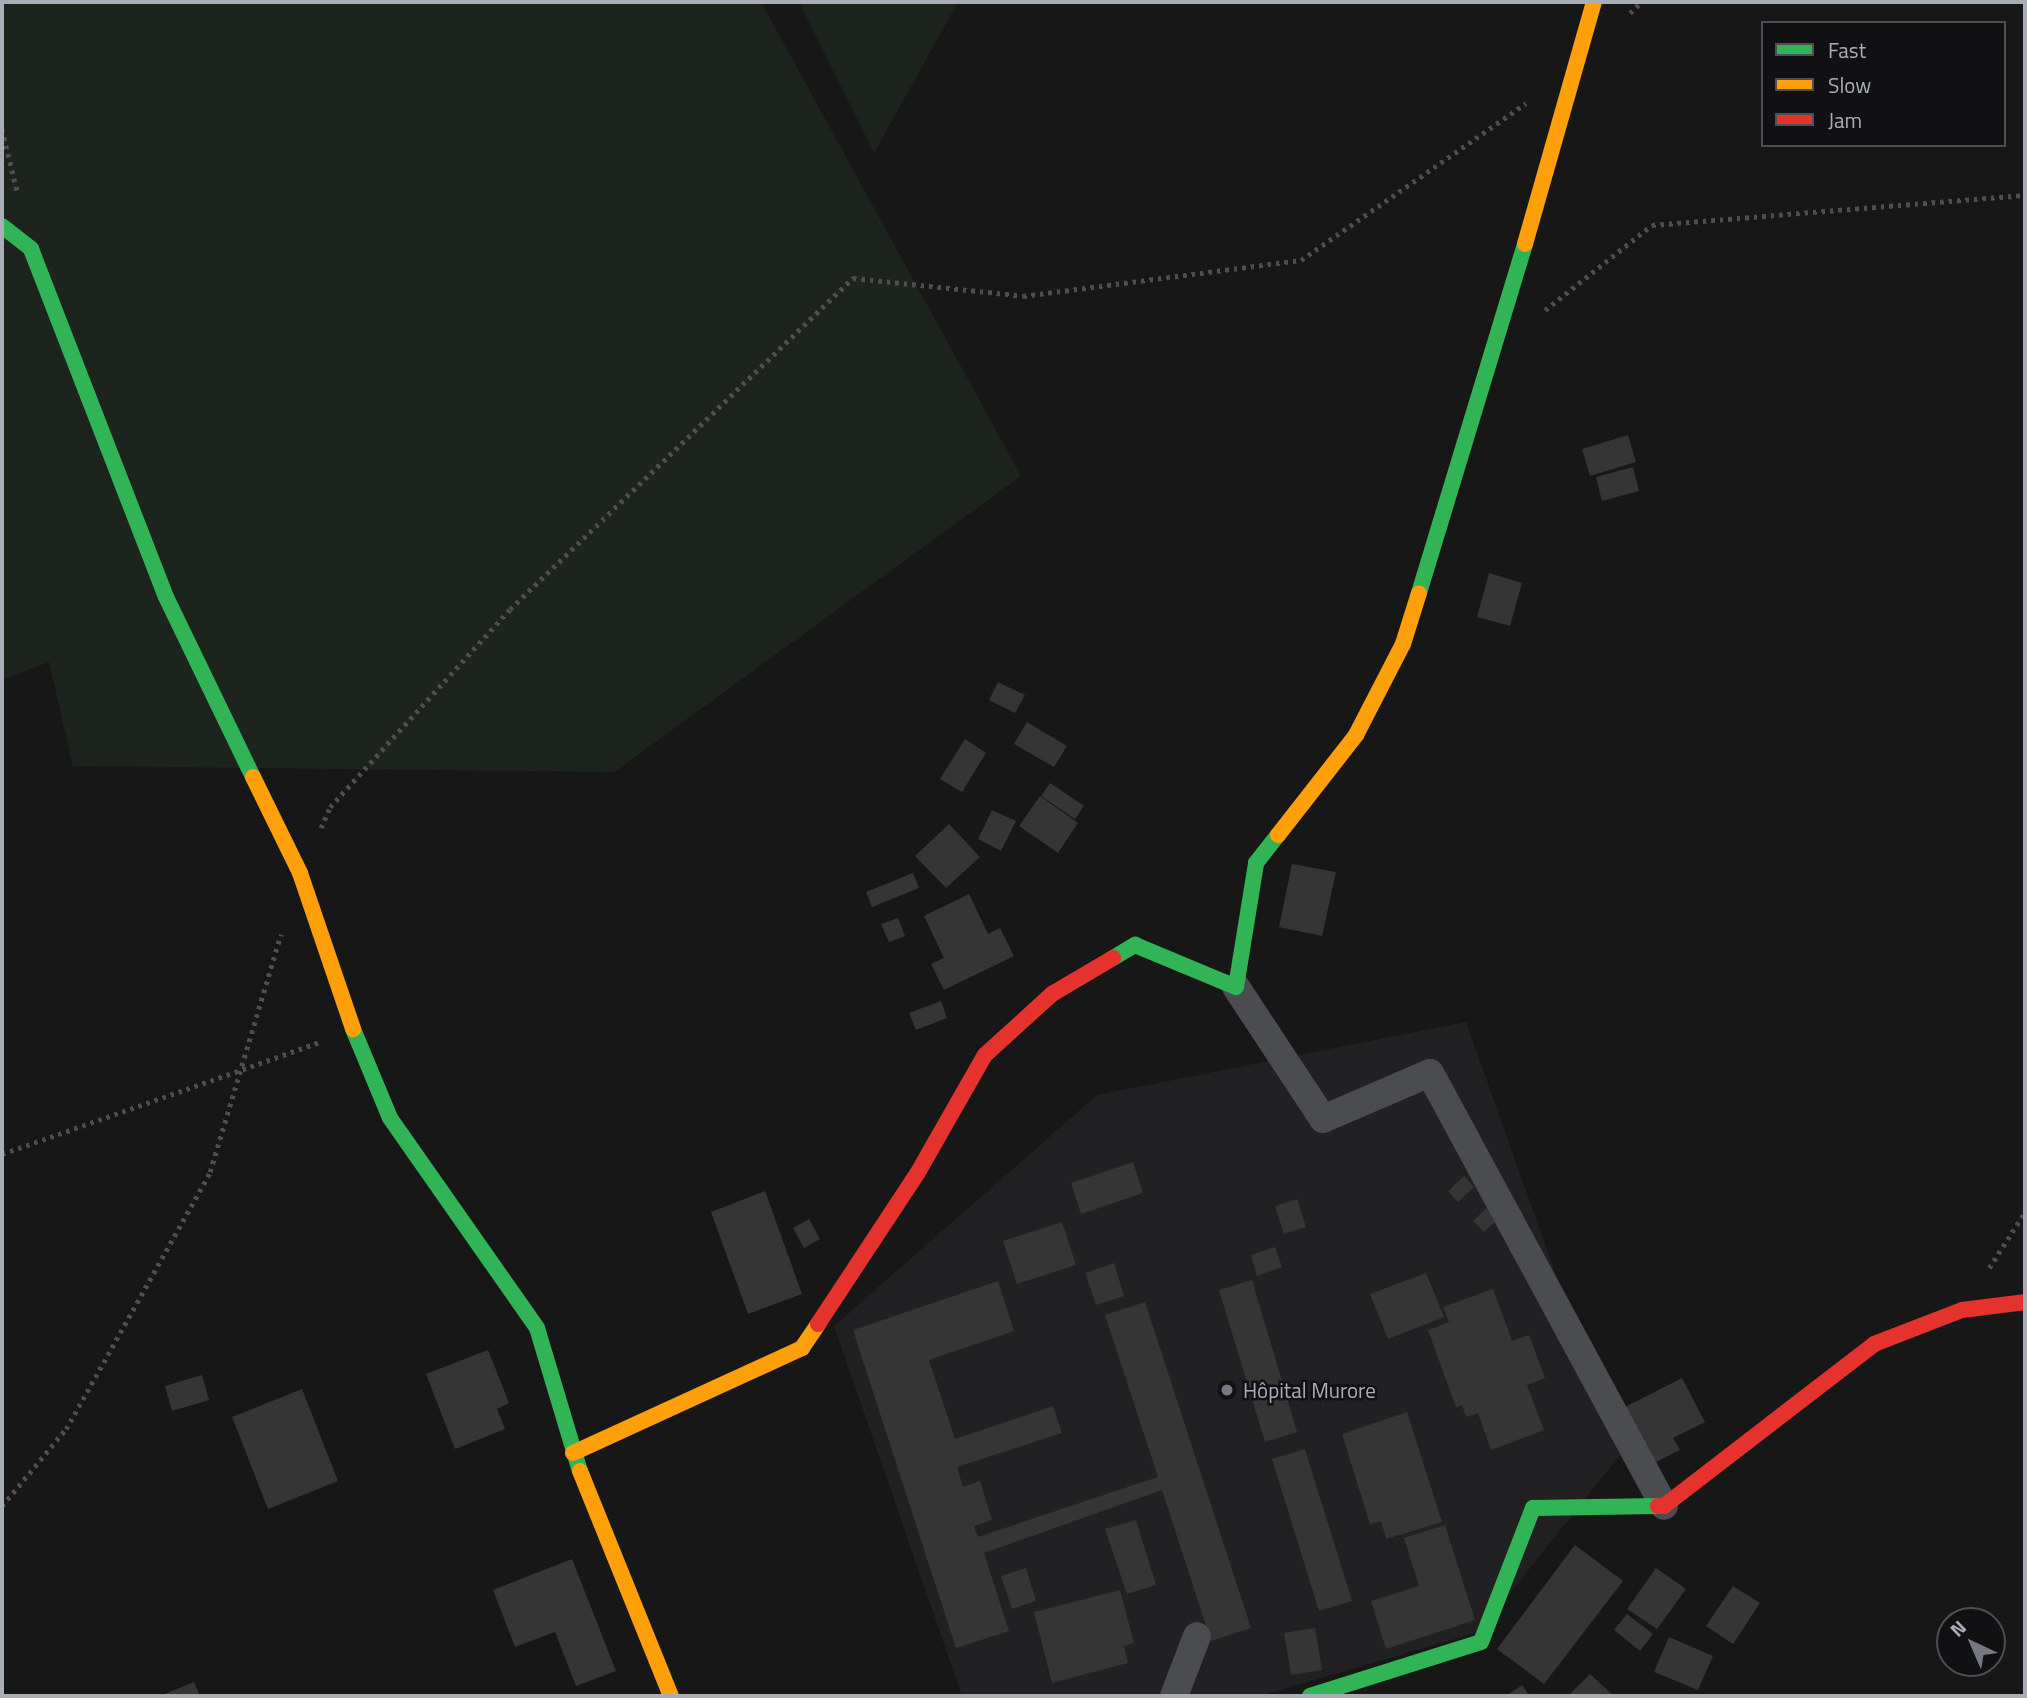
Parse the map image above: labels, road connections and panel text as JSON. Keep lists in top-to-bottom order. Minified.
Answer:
{"places":["Hôpital Murore"],"legend":["Fast","Slow","Jam"],"north":"top left"}
